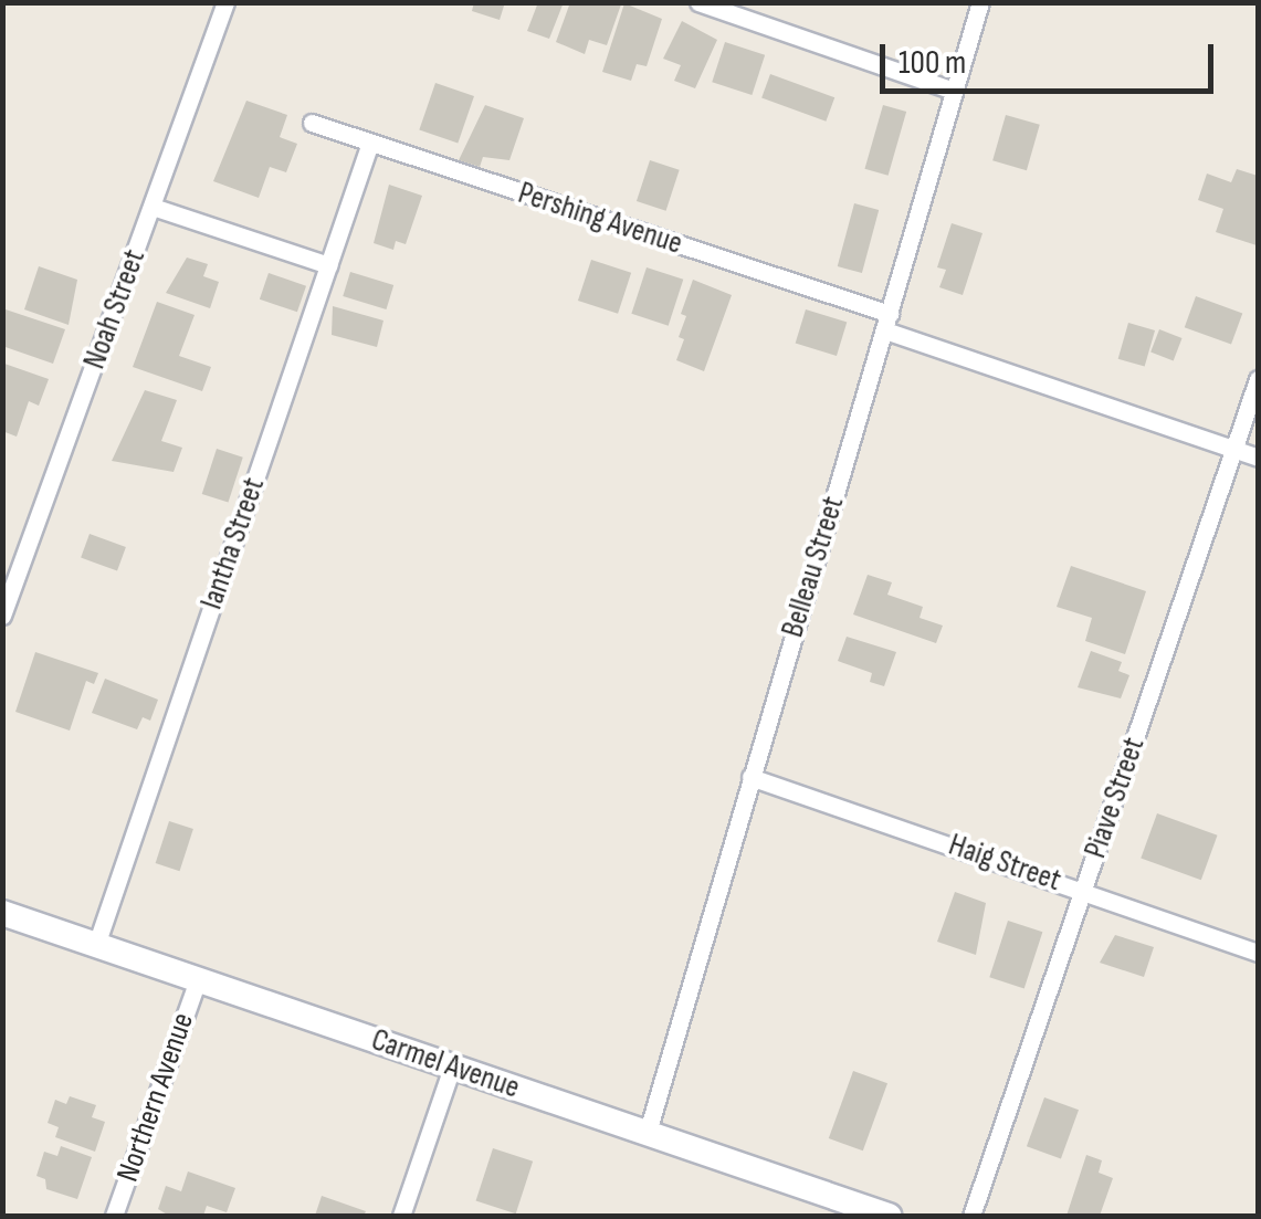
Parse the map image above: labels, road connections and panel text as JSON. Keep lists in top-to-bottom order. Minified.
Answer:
{"streets":{"main road":["Carmel Avenue"],"street":["Pershing Avenue","Noah Street","Iantha Street","Belleau Street","Piave Street","Haig Street","Northern Avenue"]},"crossings":[["Pershing Avenue","Iantha Street"],["Pershing Avenue","Belleau Street"],["Pershing Avenue","Piave Street"],["Iantha Street","Carmel Avenue"],["Belleau Street","Haig Street"],["Belleau Street","Carmel Avenue"],["Piave Street","Haig Street"],["Carmel Avenue","Northern Avenue"]],"scale_bar":"100 m"}
